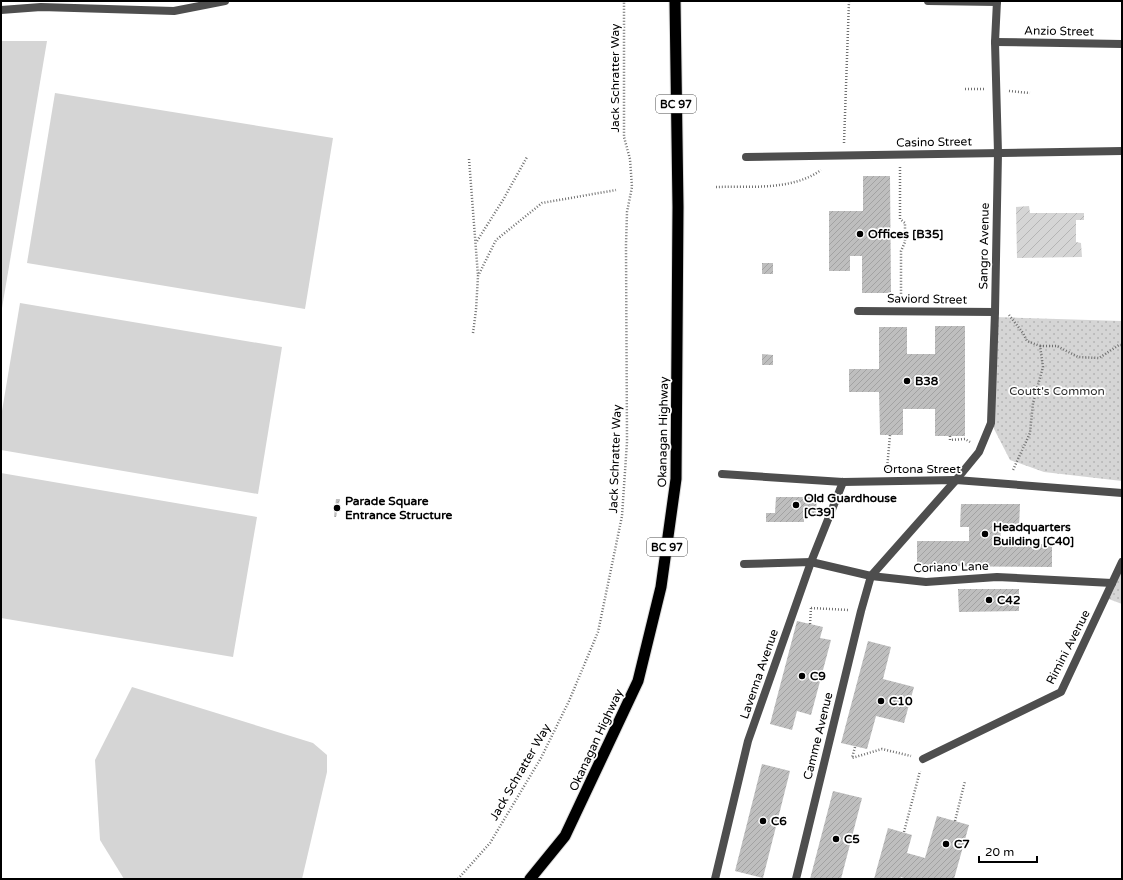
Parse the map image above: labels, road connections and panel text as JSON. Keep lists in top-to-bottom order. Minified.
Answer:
{"streets":{"highway":["BC 97","Okanagan Highway"],"street":["Anzio Street","Casino Street","Sangro Avenue","Saviord Street","Ortona Street","Coriano Lane","Rimini Avenue","Lavenna Avenue","Camme Avenue"],"path":["Jack Schratter Way"]},"crossings":[["Anzio Street","Sangro Avenue"],["Casino Street","Sangro Avenue"],["Sangro Avenue","Saviord Street"],["Sangro Avenue","Ortona Street"],["Sangro Avenue","Coriano Lane"],["Sangro Avenue","Camme Avenue"],["Ortona Street","Lavenna Avenue"],["Coriano Lane","Rimini Avenue"],["Coriano Lane","Lavenna Avenue"],["Coriano Lane","Camme Avenue"]],"parks":["Coutt's Common"],"places":["Offices [B35]","B38","Old Guardhouse [C39]","Parade Square Entrance Structure","Headquarters Building [C40]","C42","C9","C10","C6","C5","C7"],"scale_bar":"20 m"}
